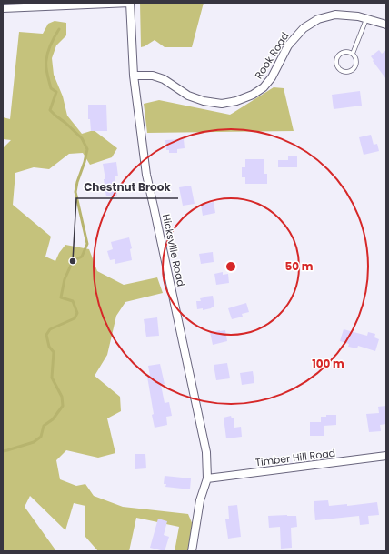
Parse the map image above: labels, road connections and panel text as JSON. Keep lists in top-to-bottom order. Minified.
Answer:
{"streets":{"street":["Rook Road","Hicksville Road","Timber Hill Road"]},"crossings":[["Rook Road","Hicksville Road"],["Hicksville Road","Timber Hill Road"]],"places":["Chestnut Brook"],"rings":["50 m","100 m"]}
